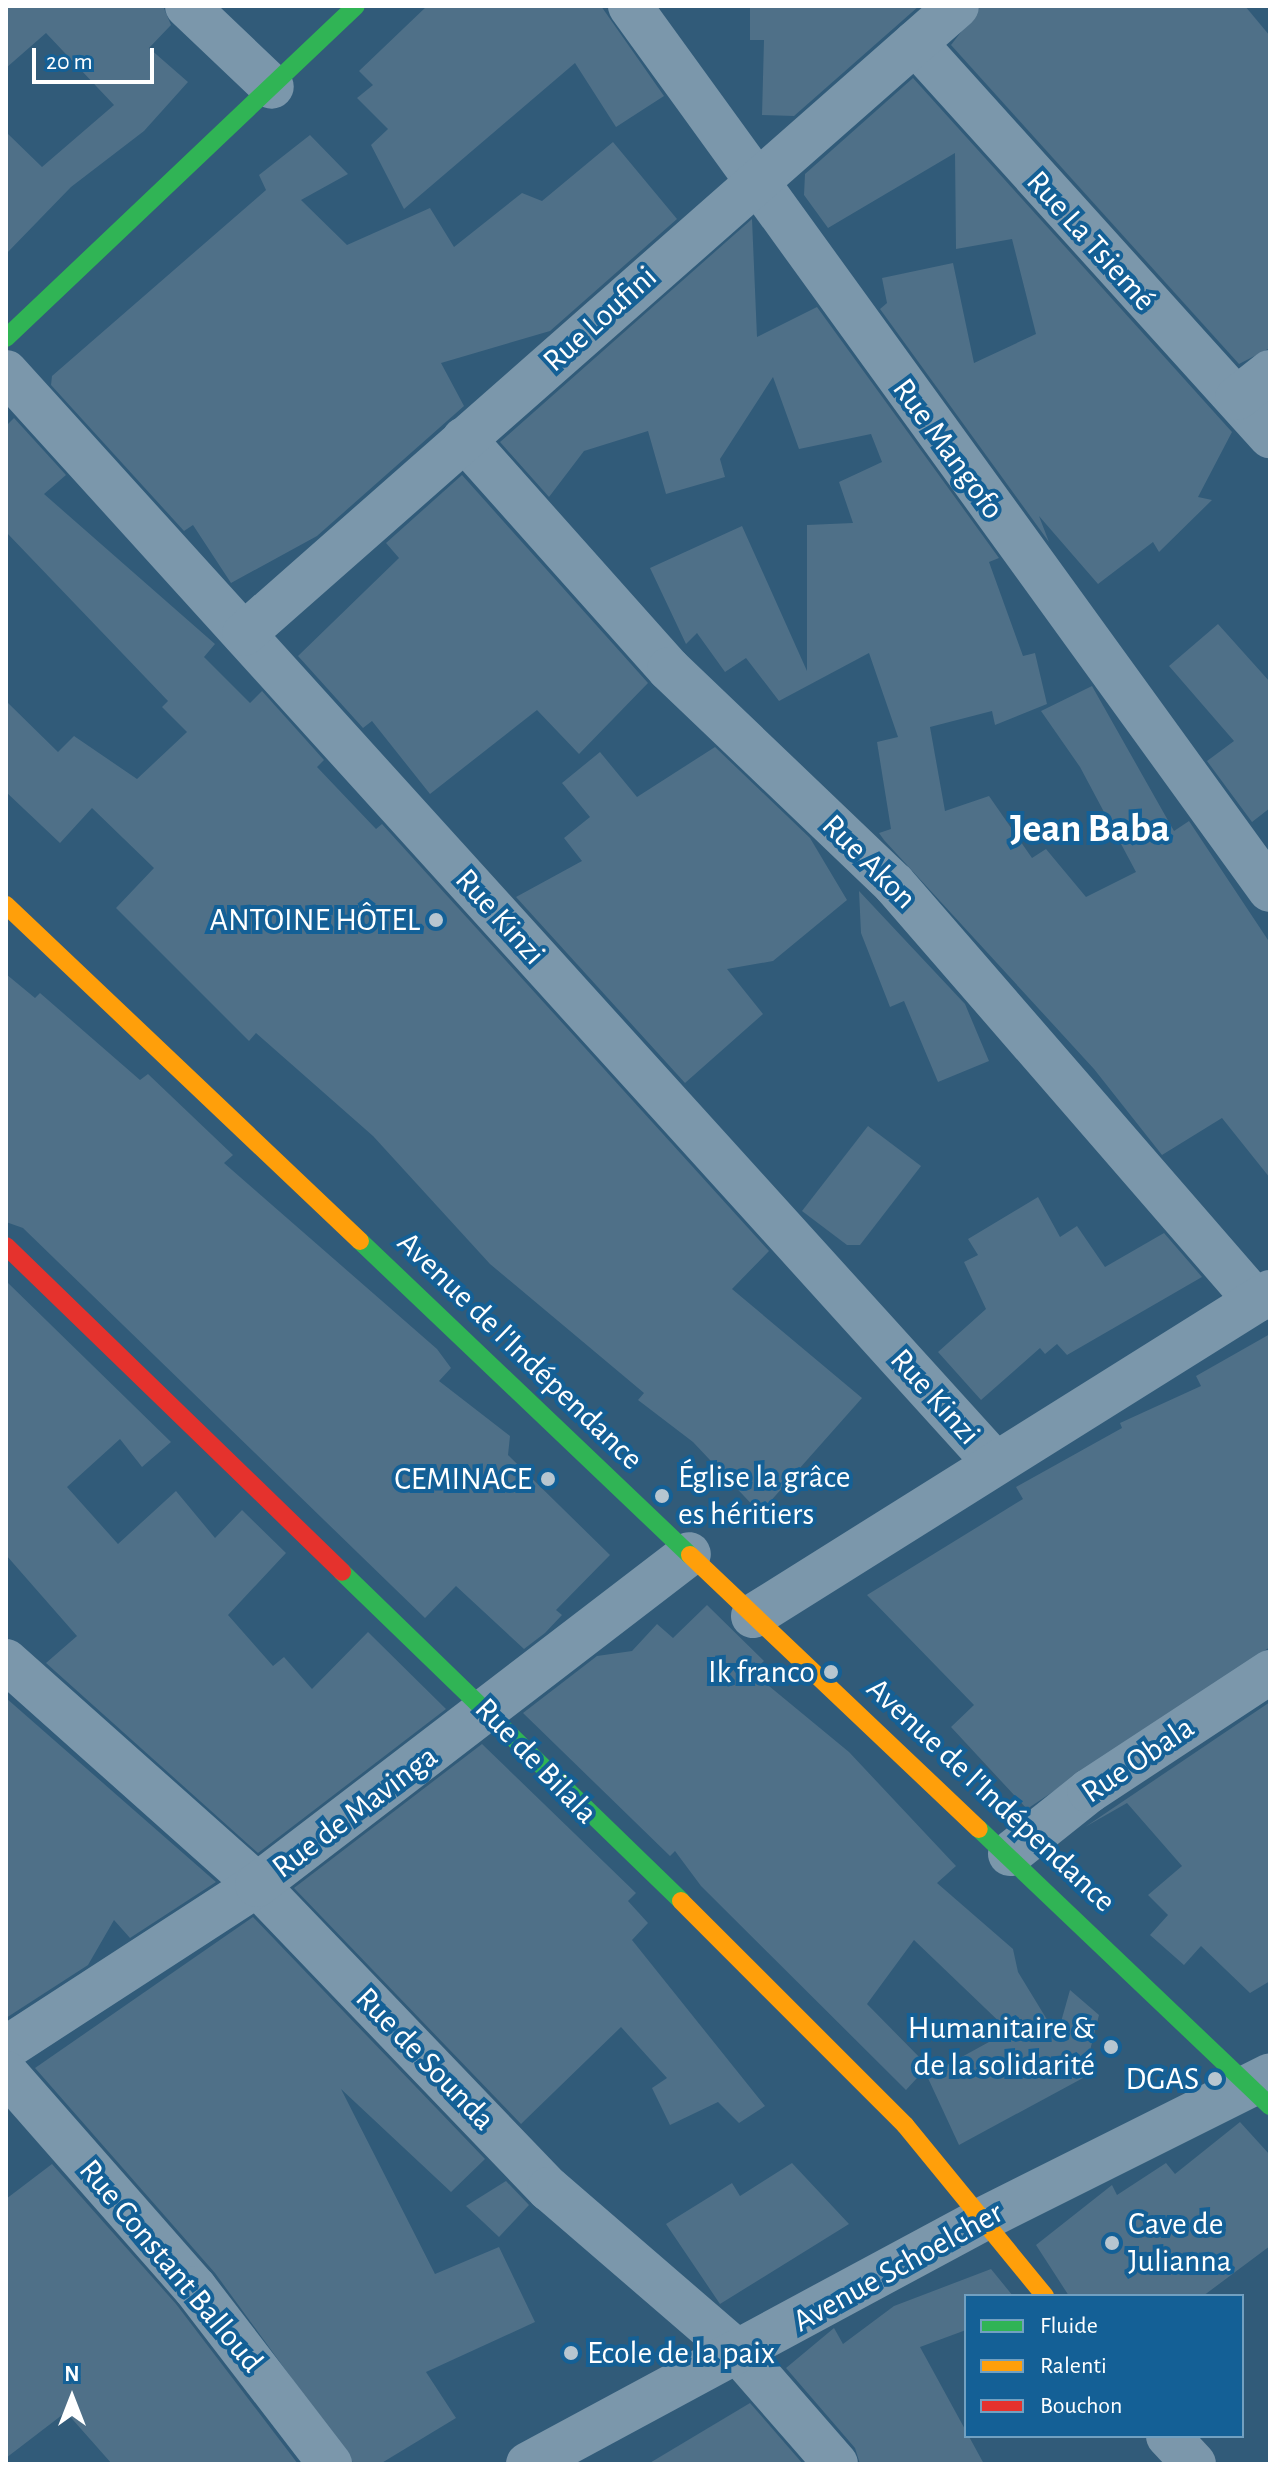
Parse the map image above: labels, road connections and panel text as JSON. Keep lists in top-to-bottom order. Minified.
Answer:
{"streets":{"street":["Rue La Tsiemé","Rue Loufini","Rue Mangofo","Rue Akon","Rue Kinzi","Avenue de l'Indépendance","Rue Obala","Rue de Bilala","Rue de Mavinga","Rue de Sounda","Rue Constant Balloud","Avenue Schoelcher"]},"crossings":[["Rue La Tsiemé","Rue Loufini"],["Rue Loufini","Rue Mangofo"],["Rue Loufini","Rue Akon"],["Rue Loufini","Rue Kinzi"],["Avenue de l'Indépendance","Rue Obala"],["Avenue de l'Indépendance","Rue de Mavinga"],["Avenue de l'Indépendance","Avenue Schoelcher"],["Rue de Bilala","Rue de Mavinga"],["Rue de Bilala","Avenue Schoelcher"],["Rue de Mavinga","Rue de Sounda"],["Rue de Sounda","Avenue Schoelcher"]],"districts":["Jean Baba"],"places":["ANTOINE HÔTEL","CEMINACE","Église la grâce es héritiers","Ik franco","Humanitaire & de la solidarité","DGAS","Cave de Julianna","Ecole de la paix"],"legend":["Fluide","Ralenti","Bouchon"],"scale_bar":"20 m","north":"top"}
